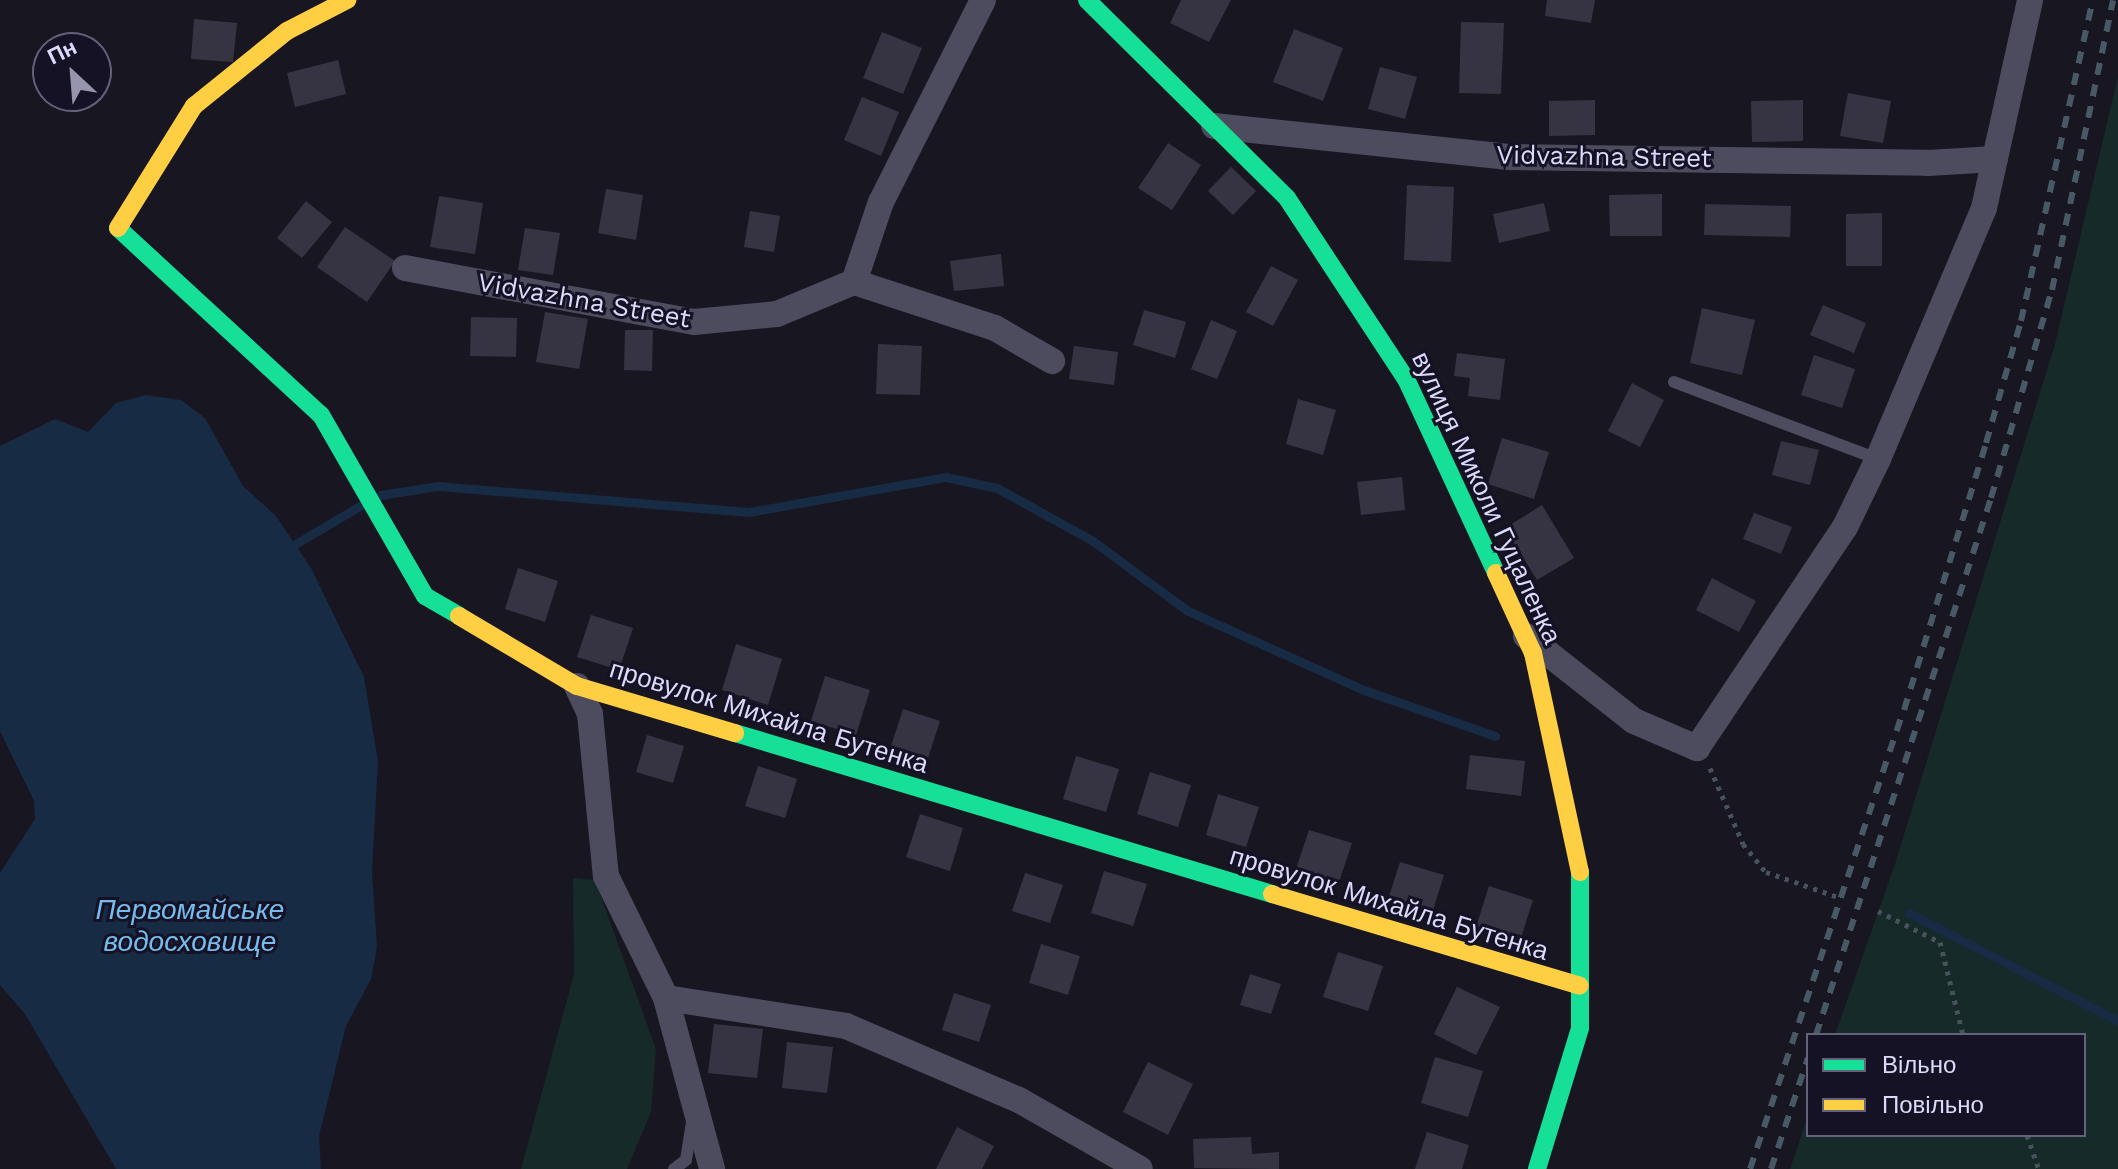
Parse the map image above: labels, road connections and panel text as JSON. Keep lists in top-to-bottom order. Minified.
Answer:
{"streets":{"street":["Vidvazhna Street","вулиця Миколи Гуцаленка","провулок Михайла Бутенка"]},"crossings":[["Vidvazhna Street","вулиця Миколи Гуцаленка"],["вулиця Миколи Гуцаленка","провулок Михайла Бутенка"]],"water":["Первомайське водосховище"],"legend":["Вільно","Повільно"],"north":"top left"}
